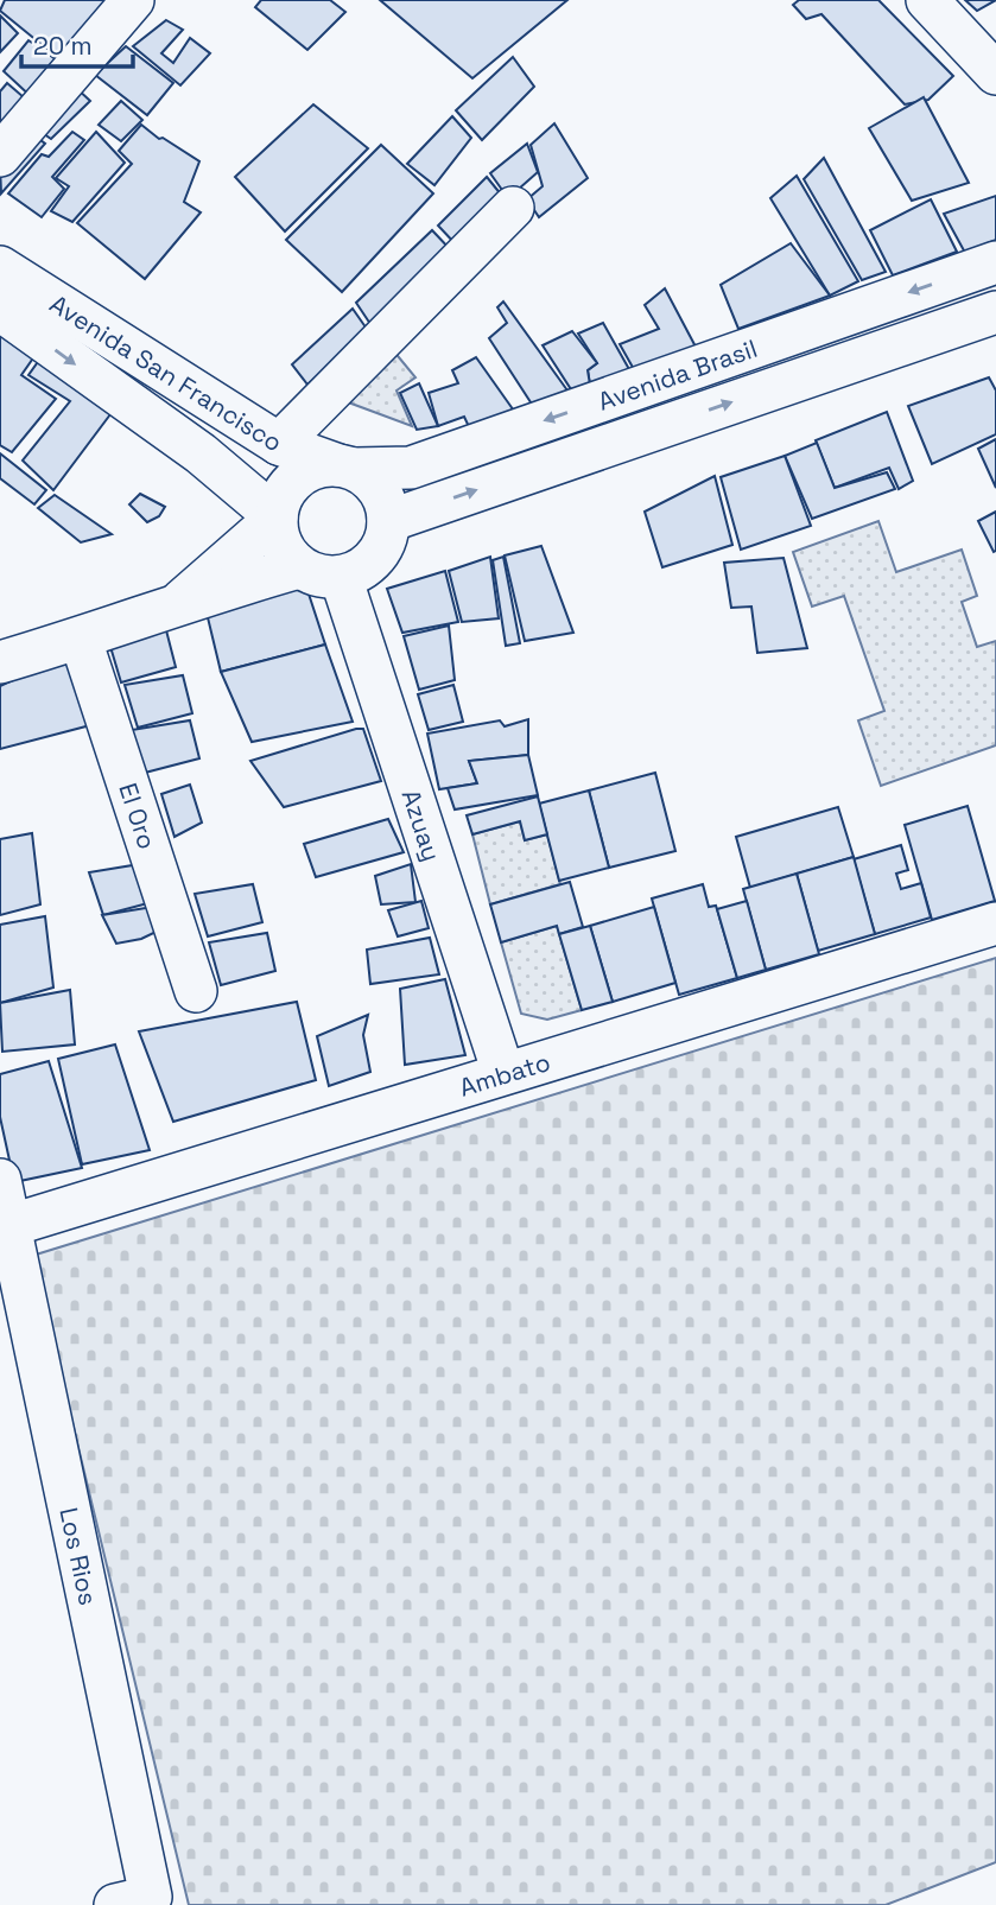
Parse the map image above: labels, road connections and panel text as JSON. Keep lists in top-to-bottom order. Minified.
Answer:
{"streets":{"street":["Avenida San Francisco","Avenida Brasil","El Oro","Azuay","Ambato","Los Rios"]},"crossings":[["Avenida San Francisco","Avenida Brasil"],["Avenida San Francisco","Azuay"],["Avenida Brasil","Azuay"],["Azuay","Ambato"],["Ambato","Los Rios"]],"scale_bar":"20 m"}
